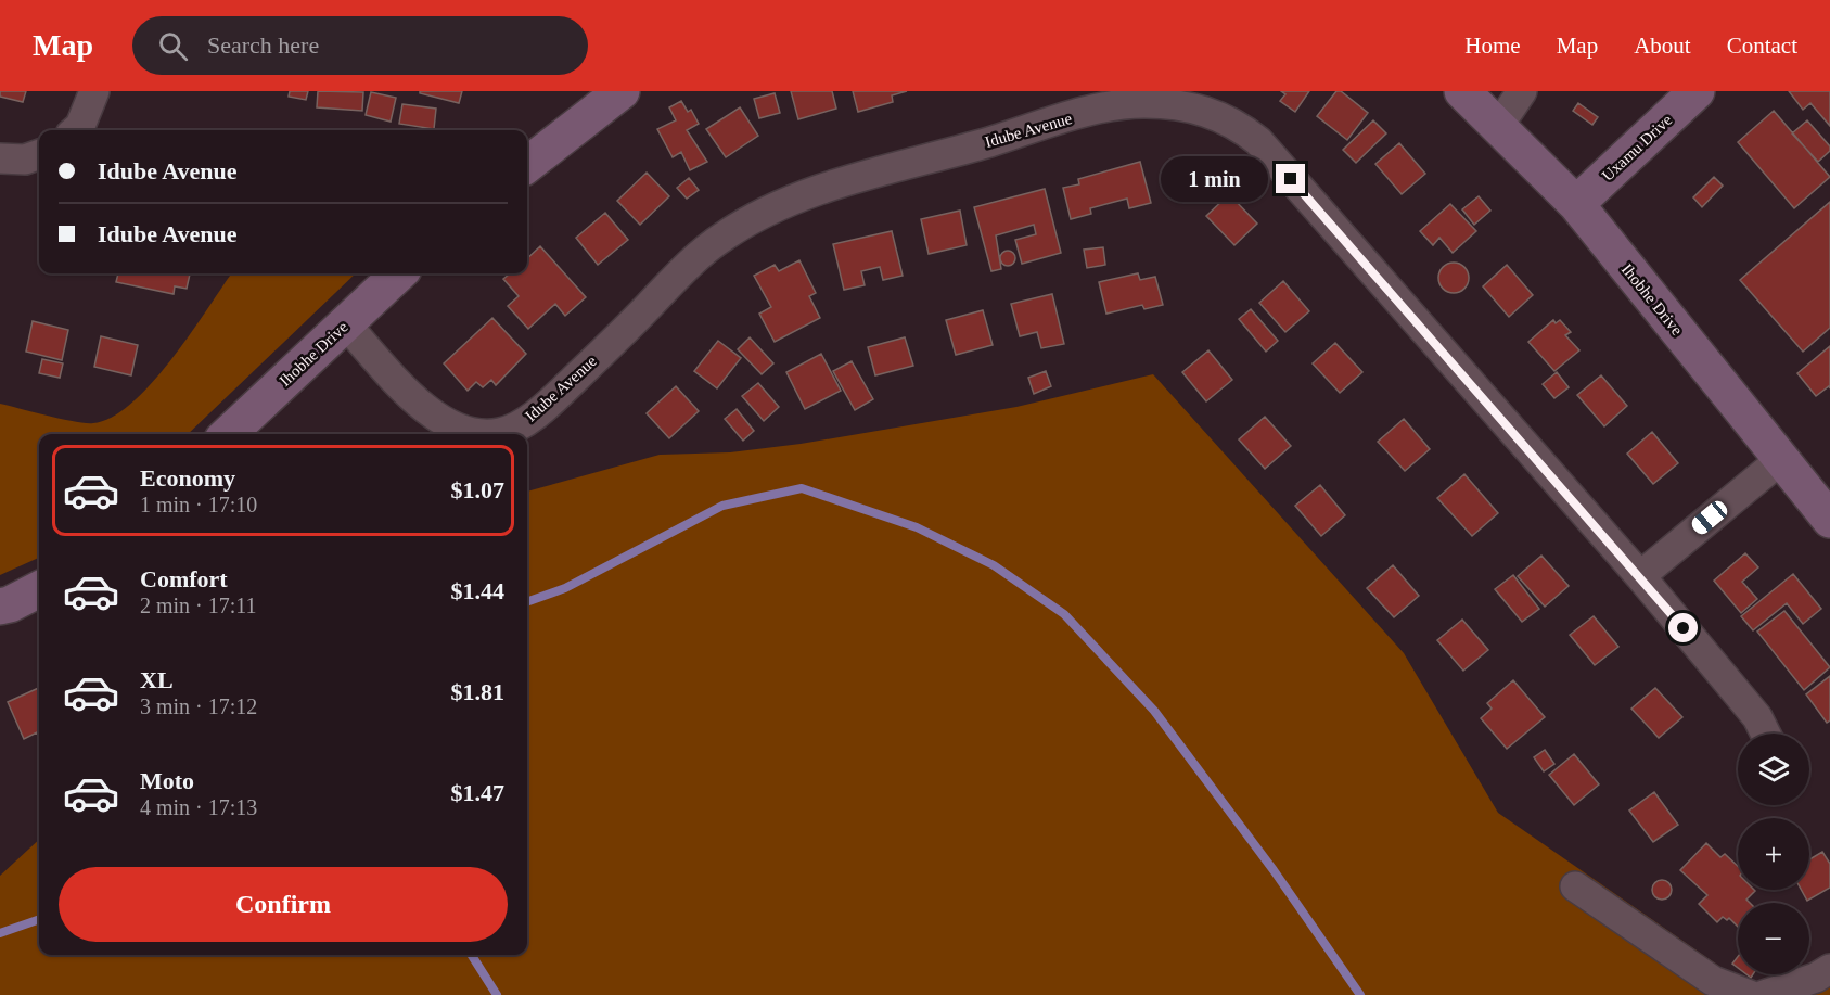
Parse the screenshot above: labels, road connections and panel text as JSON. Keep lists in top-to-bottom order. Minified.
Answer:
{"streets":{"street":["Idube Avenue","Uxamu Drive","Ihobhe Drive"]},"crossings":[["Idube Avenue","Ihobhe Drive"],["Uxamu Drive","Ihobhe Drive"]],"page":{"header":"Map","search":"Search here","nav":["Home","Map","About","Contact"],"banner":["Idube Avenue","Idube Avenue"],"bubble":"1 min","list":[{"name":"Economy","note":"1 min · 17:10","value":"$1.07"},{"name":"Comfort","note":"2 min · 17:11","value":"$1.44"},{"name":"XL","note":"3 min · 17:12","value":"$1.81"},{"name":"Moto","note":"4 min · 17:13","value":"$1.47"}],"map_buttons":["+","−"],"buttons":"Confirm"}}
